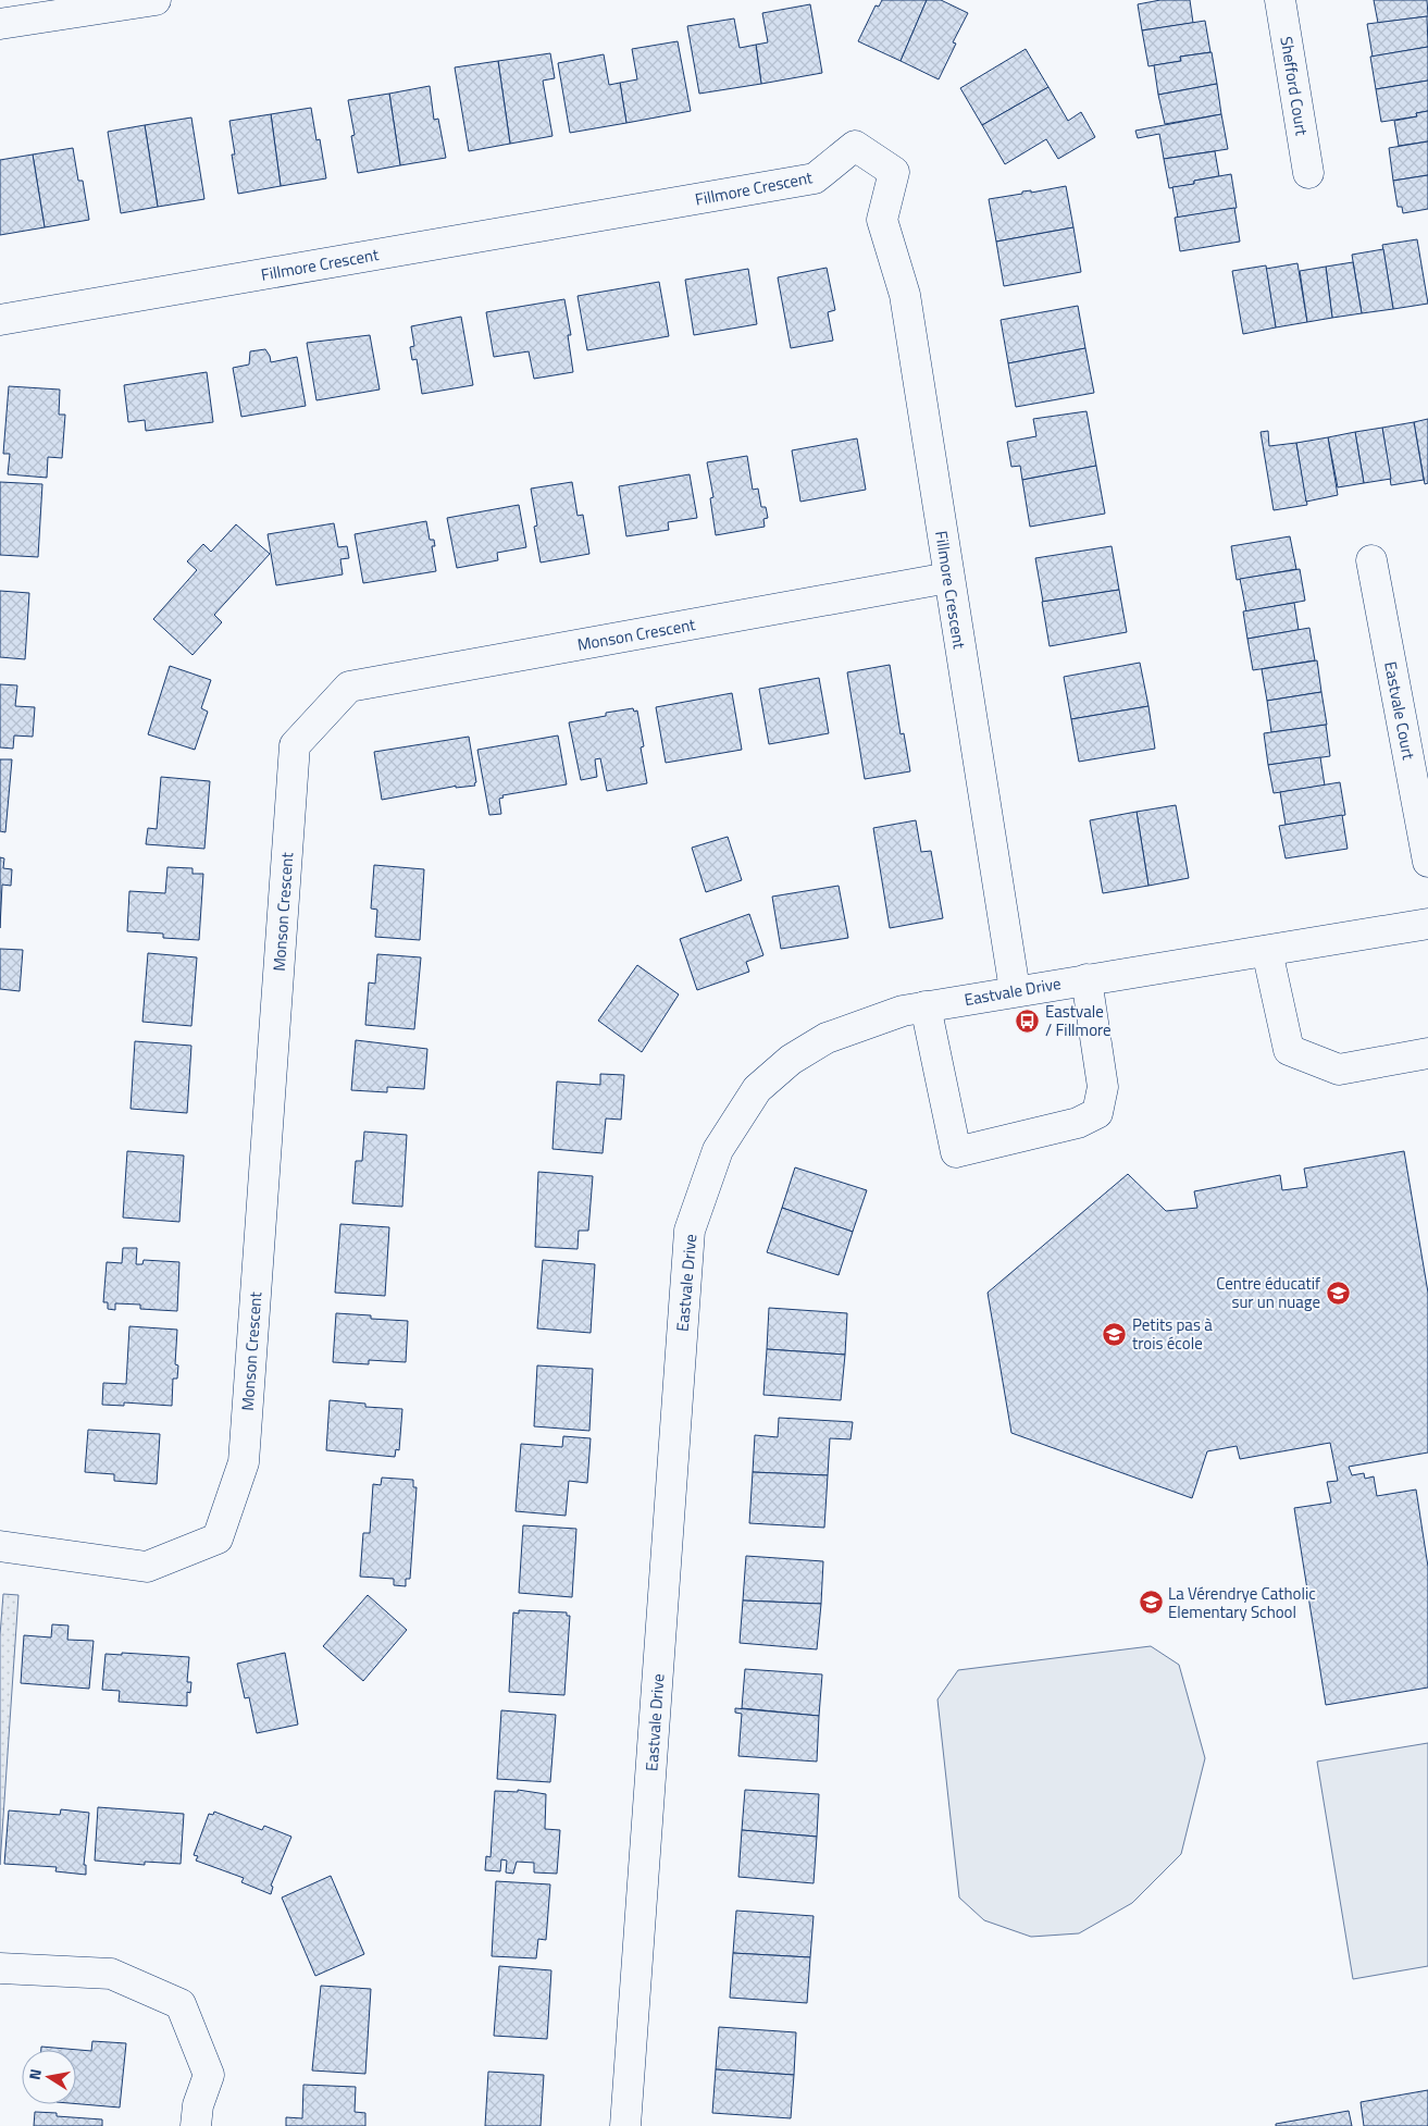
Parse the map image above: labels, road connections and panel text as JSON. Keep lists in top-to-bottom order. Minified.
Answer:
{"streets":{"street":["Shefford Court","Fillmore Crescent","Monson Crescent","Eastvale Court","Eastvale Drive"]},"crossings":[["Fillmore Crescent","Monson Crescent"],["Fillmore Crescent","Eastvale Drive"]],"places":{"bus stop":["Eastvale / Fillmore"],"school or university":["Centre éducatif sur un nuage","Petits pas à trois école","La Vérendrye Catholic Elementary School"]},"north":"left"}
